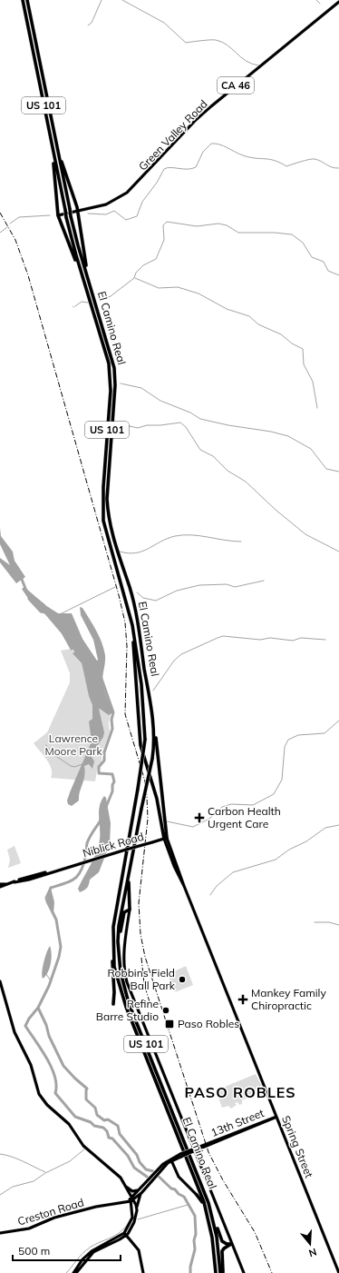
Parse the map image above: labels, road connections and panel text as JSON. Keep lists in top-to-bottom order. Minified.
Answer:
{"streets":{"highway":["US 101","El Camino Real"],"main road":["CA 46","Green Valley Road","Niblick Road","13th Street","Spring Street","Creston Road"]},"crossings":[["Niblick Road","Spring Street"],["13th Street","Spring Street"],["13th Street","Creston Road"]],"districts":["PASO ROBLES"],"parks":["Lawrence Moore Park"],"places":{"health":["Carbon Health Urgent Care","Mankey Family Chiropractic"],"other":["Robbins Field Ball Park","Refine Barre Studio"],"transit":["Paso Robles"]},"scale_bar":"500 m","north":"bottom"}
